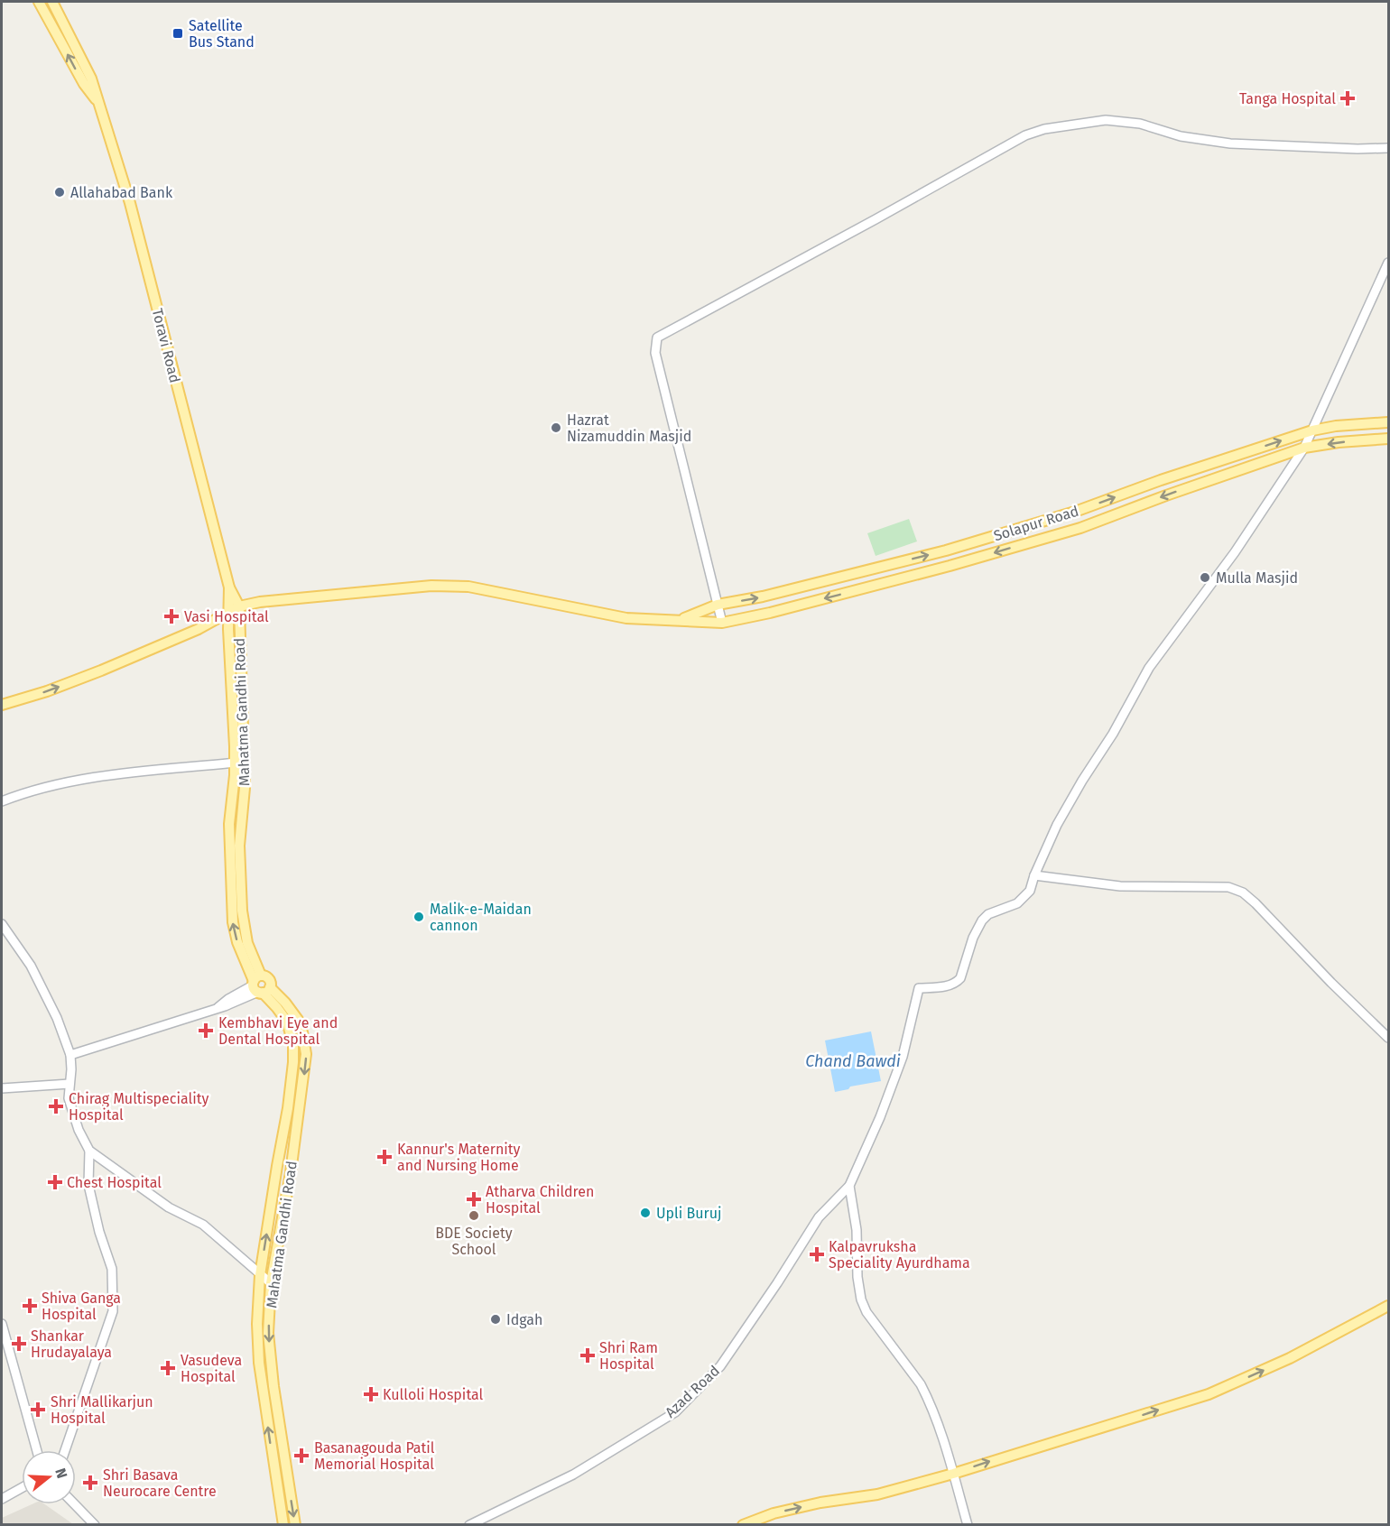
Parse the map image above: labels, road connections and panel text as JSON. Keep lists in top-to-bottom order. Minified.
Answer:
{"streets":{"main road":["Toravi Road","Solapur Road","Mahatma Gandhi Road"],"street":["Azad Road"]},"crossings":[["Toravi Road","Mahatma Gandhi Road"],["Solapur Road","Mahatma Gandhi Road"]],"water":["Chand Bawdi"],"places":{"transit":["Satellite Bus Stand"],"health":["Tanga Hospital","Vasi Hospital","Kembhavi Eye and Dental Hospital","Chirag Multispeciality Hospital","Kannur's Maternity and Nursing Home","Chest Hospital","Atharva Children Hospital","Kalpavruksha Speciality Ayurdhama","Shiva Ganga Hospital","Shankar Hrudayalaya","Shri Ram Hospital","Vasudeva Hospital","Kulloli Hospital","Shri Mallikarjun Hospital","Basanagouda Patil Memorial Hospital","Shri Basava Neurocare Centre"],"other":["Allahabad Bank","Hazrat Nizamuddin Masjid","Mulla Masjid","Malik-e-Maidan cannon","Upli Buruj","BDE Society School","Idgah"]},"north":"right"}
